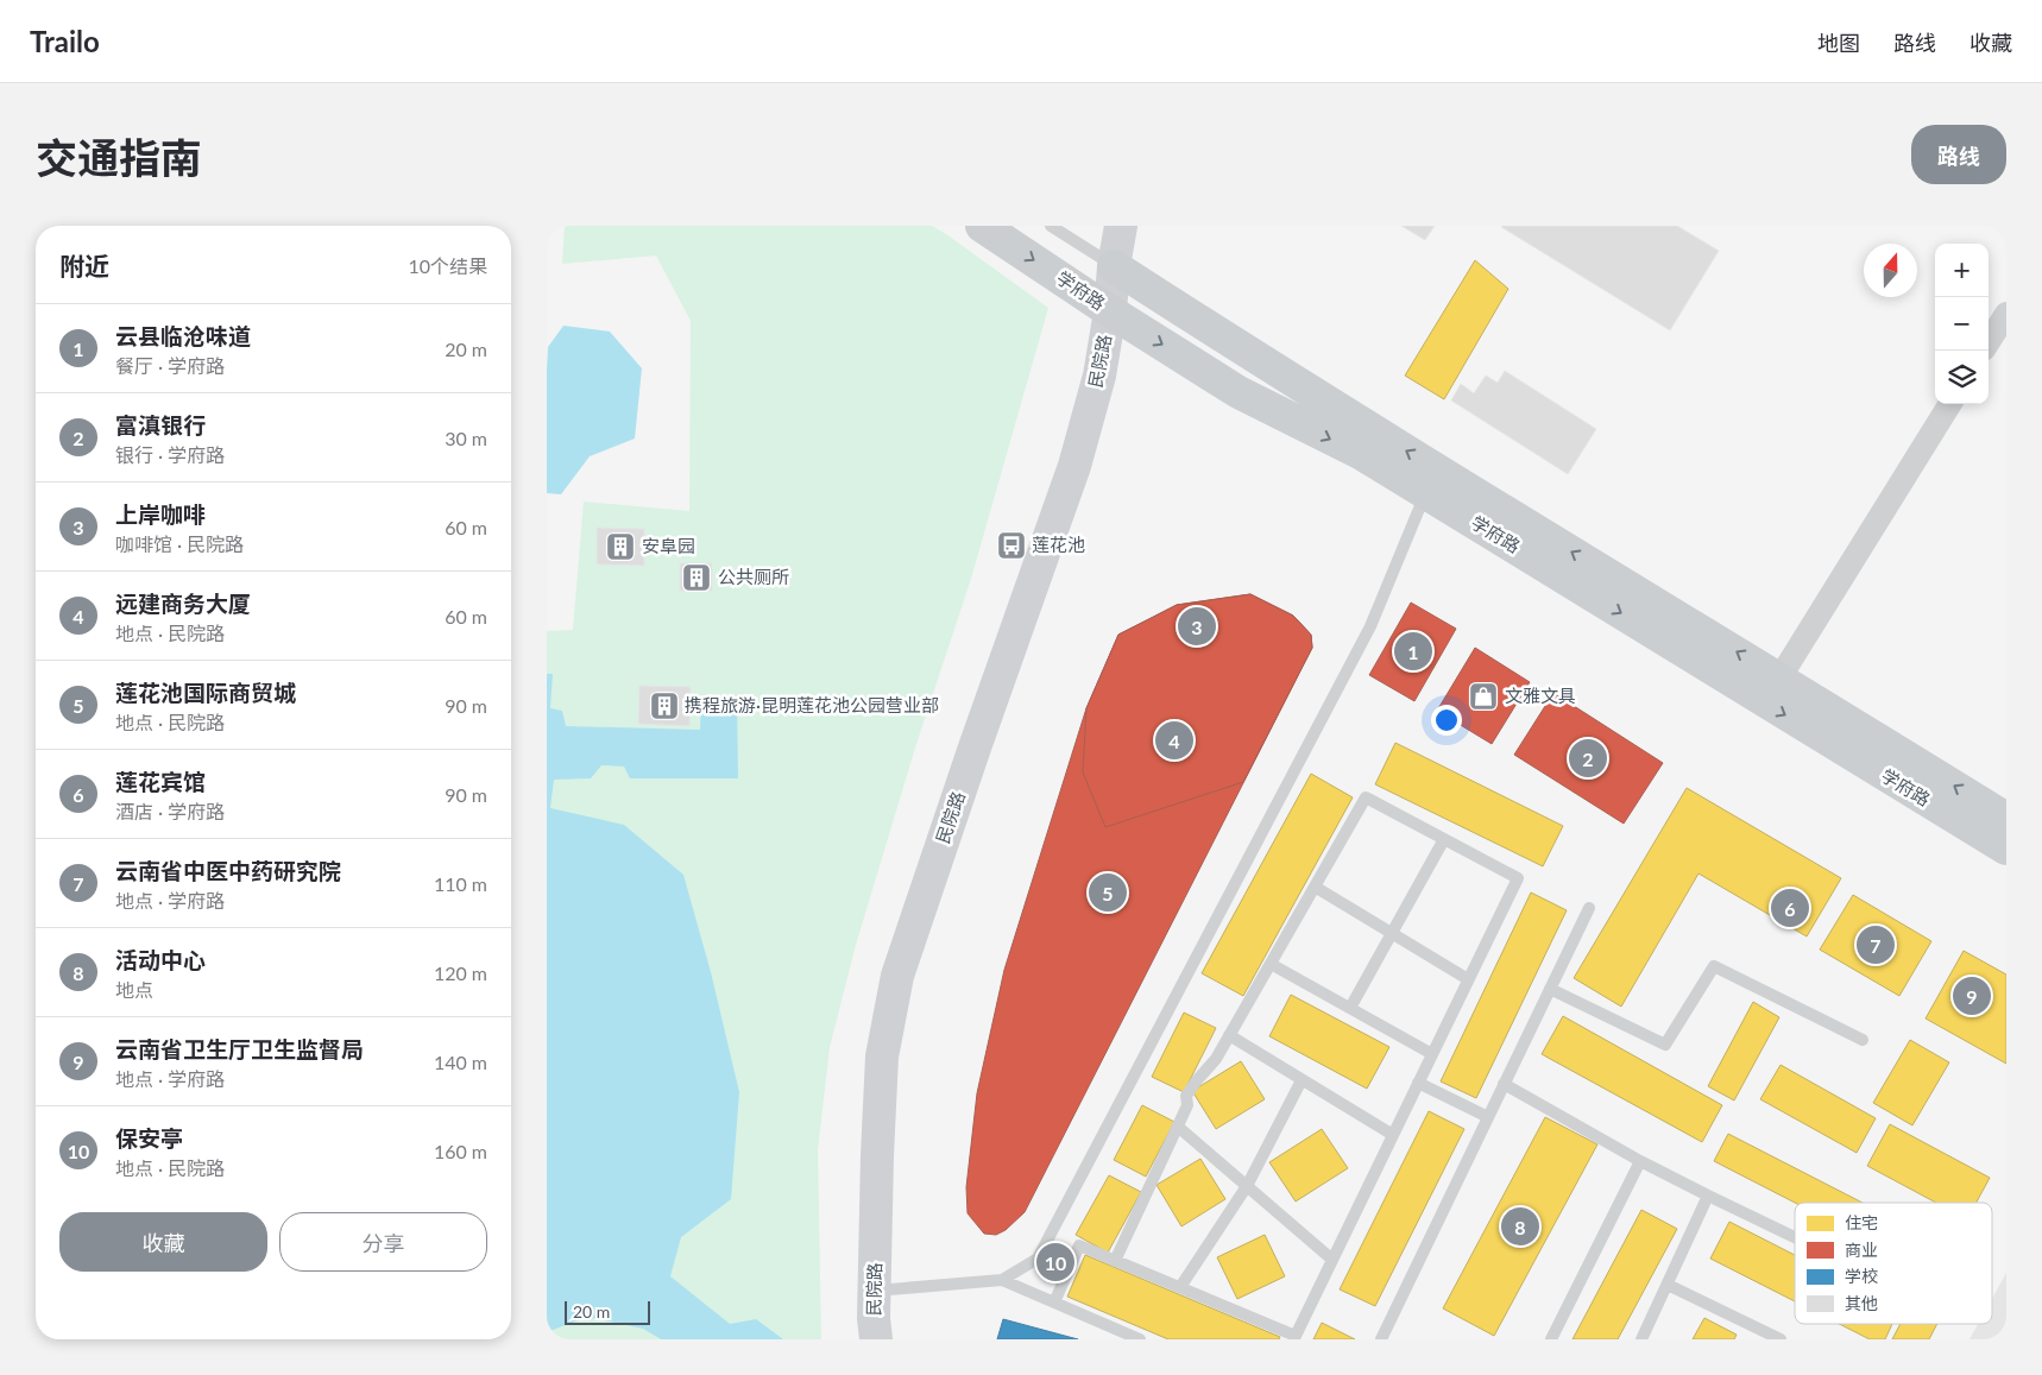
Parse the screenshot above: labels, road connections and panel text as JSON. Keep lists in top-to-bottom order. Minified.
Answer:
{"streets":{"main road":["学府路","民院路"]},"crossings":[["学府路","民院路"]],"places":{"bus stop":["莲花池"],"building":["安阜园","公共厕所","携程旅游·昆明莲花池公园营业部"],"shop":["文雅文具"]},"legend":["住宅","商业","学校","其他"],"scale_bar":"20 m","north":"top","page":{"header":"Trailo","nav":["地图","路线","收藏"],"title":"交通指南","buttons":["路线",["收藏","分享"]],"heading":["附近","10个结果"],"map_buttons":["+","−"],"list":[{"mark":"1","name":"云县临沧味道","note":"餐厅 · 学府路","value":"20 m"},{"mark":"2","name":"富滇银行","note":"银行 · 学府路","value":"30 m"},{"mark":"3","name":"上岸咖啡","note":"咖啡馆 · 民院路","value":"60 m"},{"mark":"4","name":"远建商务大厦","note":"地点 · 民院路","value":"60 m"},{"mark":"5","name":"莲花池国际商贸城","note":"地点 · 民院路","value":"90 m"},{"mark":"6","name":"莲花宾馆","note":"酒店 · 学府路","value":"90 m"},{"mark":"7","name":"云南省中医中药研究院","note":"地点 · 学府路","value":"110 m"},{"mark":"8","name":"活动中心","note":"地点","value":"120 m"},{"mark":"9","name":"云南省卫生厅卫生监督局","note":"地点 · 学府路","value":"140 m"},{"mark":"10","name":"保安亭","note":"地点 · 民院路","value":"160 m"}],"pins":["3","1","4","2","5","6","7","9","8","10"],"scale":"20 m"}}
